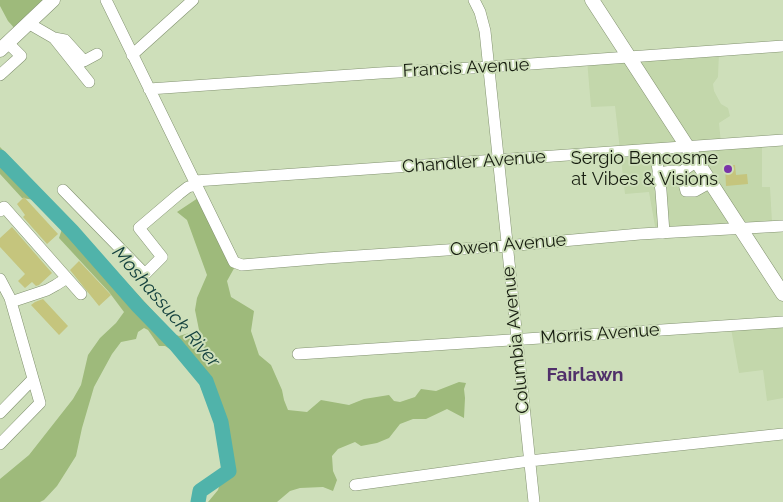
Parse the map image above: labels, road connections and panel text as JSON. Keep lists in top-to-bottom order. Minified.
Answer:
{"streets":{"street":["Francis Avenue","Chandler Avenue","Owen Avenue","Morris Avenue","Columbia Avenue"]},"crossings":[["Francis Avenue","Columbia Avenue"],["Chandler Avenue","Owen Avenue"],["Chandler Avenue","Columbia Avenue"],["Owen Avenue","Columbia Avenue"],["Morris Avenue","Columbia Avenue"]],"districts":["Fairlawn"],"water":["Moshassuck River"],"places":["Sergio Bencosme at Vibes & Visions"]}
